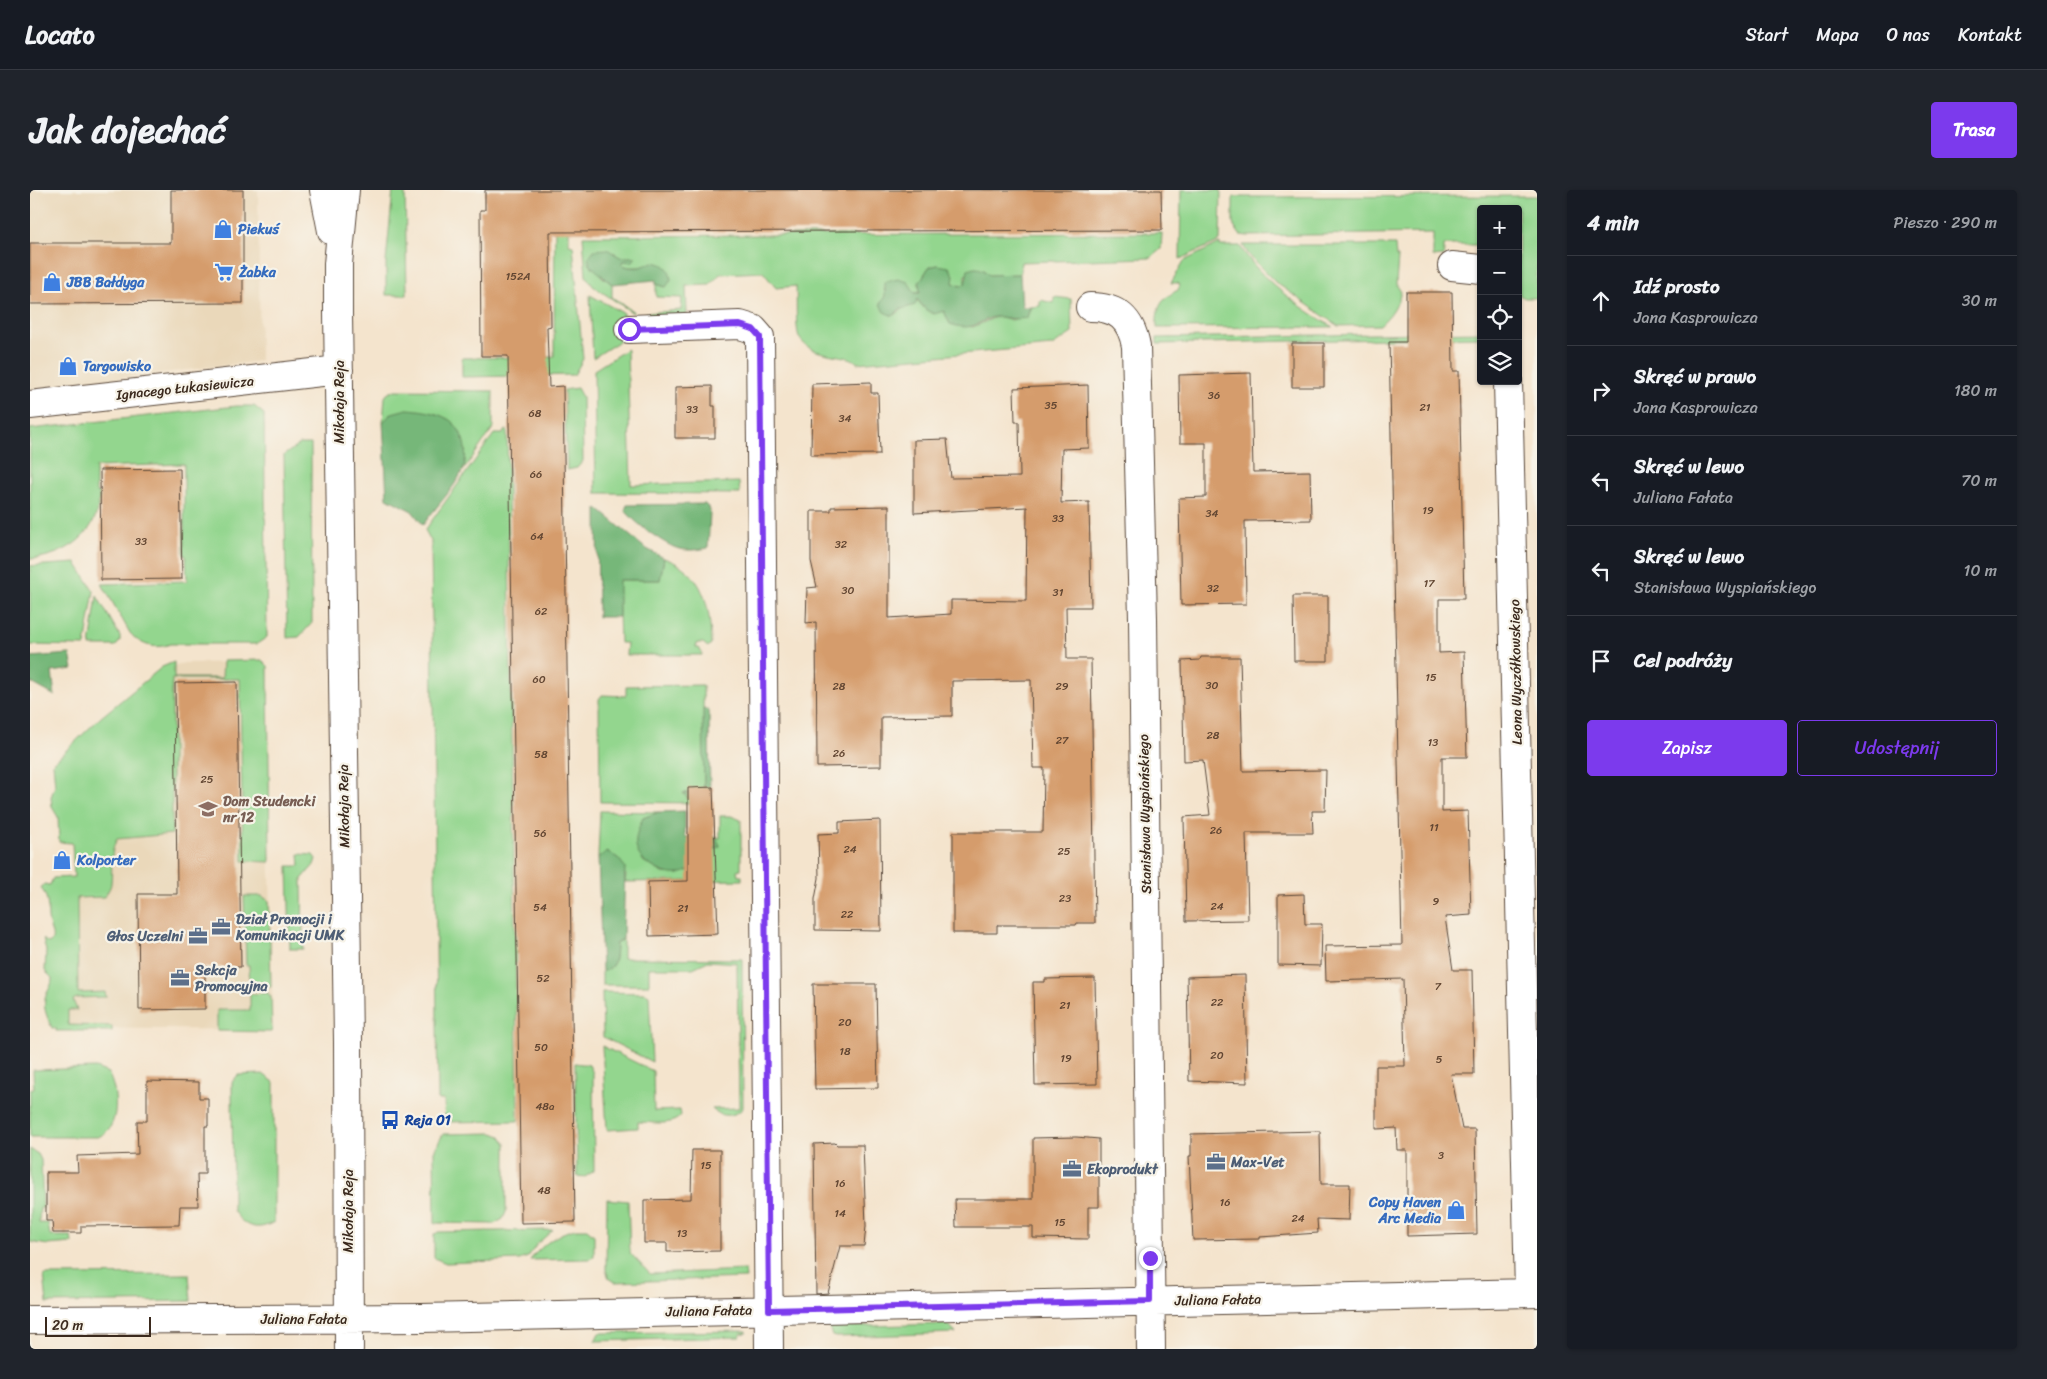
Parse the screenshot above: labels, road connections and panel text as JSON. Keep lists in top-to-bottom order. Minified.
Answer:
{"streets":{"street":["Ignacego Łukasiewicza","Mikołaja Reja","Leona Wyczółkowskiego","Stanisława Wyspiańskiego","Juliana Fałata"]},"crossings":[["Ignacego Łukasiewicza","Mikołaja Reja"],["Mikołaja Reja","Juliana Fałata"],["Leona Wyczółkowskiego","Juliana Fałata"],["Stanisława Wyspiańskiego","Juliana Fałata"]],"places":{"shop":["Piekuś","JBB Bałdyga","Targowisko","Kolporter","Copy Haven Arc Media"],"supermarket":["Żabka"],"school or university":["Dom Studencki nr 12"],"office":["Dział Promocji i Komunikacji UMK","Głos Uczelni","Sekcja Promocyjna","Max-Vet","Ekoprodukt"],"bus stop":["Reja 01"]},"house_numbers":["152A","36","35","21","33","68","34","66","19","34","33","64","33","32","17","32","30","31","62","15","60","30","28","29","28","27","13","26","58","25","11","26","56","24","25","23","9","24","54","21","22","52","7","22","21","20","50","18","20","19","5","48a","3","15","16","48","16","14","24","15","13"],"scale_bar":"20 m","page":{"header":"Locato","nav":["Start","Mapa","O nas","Kontakt"],"title":"Jak dojechać","buttons":["Trasa",["Zapisz","Udostępnij"]],"heading":["4 min","Pieszo · 290 m"],"map_buttons":["+","−"],"list":[["Idź prosto","Jana Kasprowicza","30 m"],["Skręć w prawo","Jana Kasprowicza","180 m"],["Skręć w lewo","Juliana Fałata","70 m"],["Skręć w lewo","Stanisława Wyspiańskiego","10 m"],"Cel podróży"],"scale":"20 m"}}
